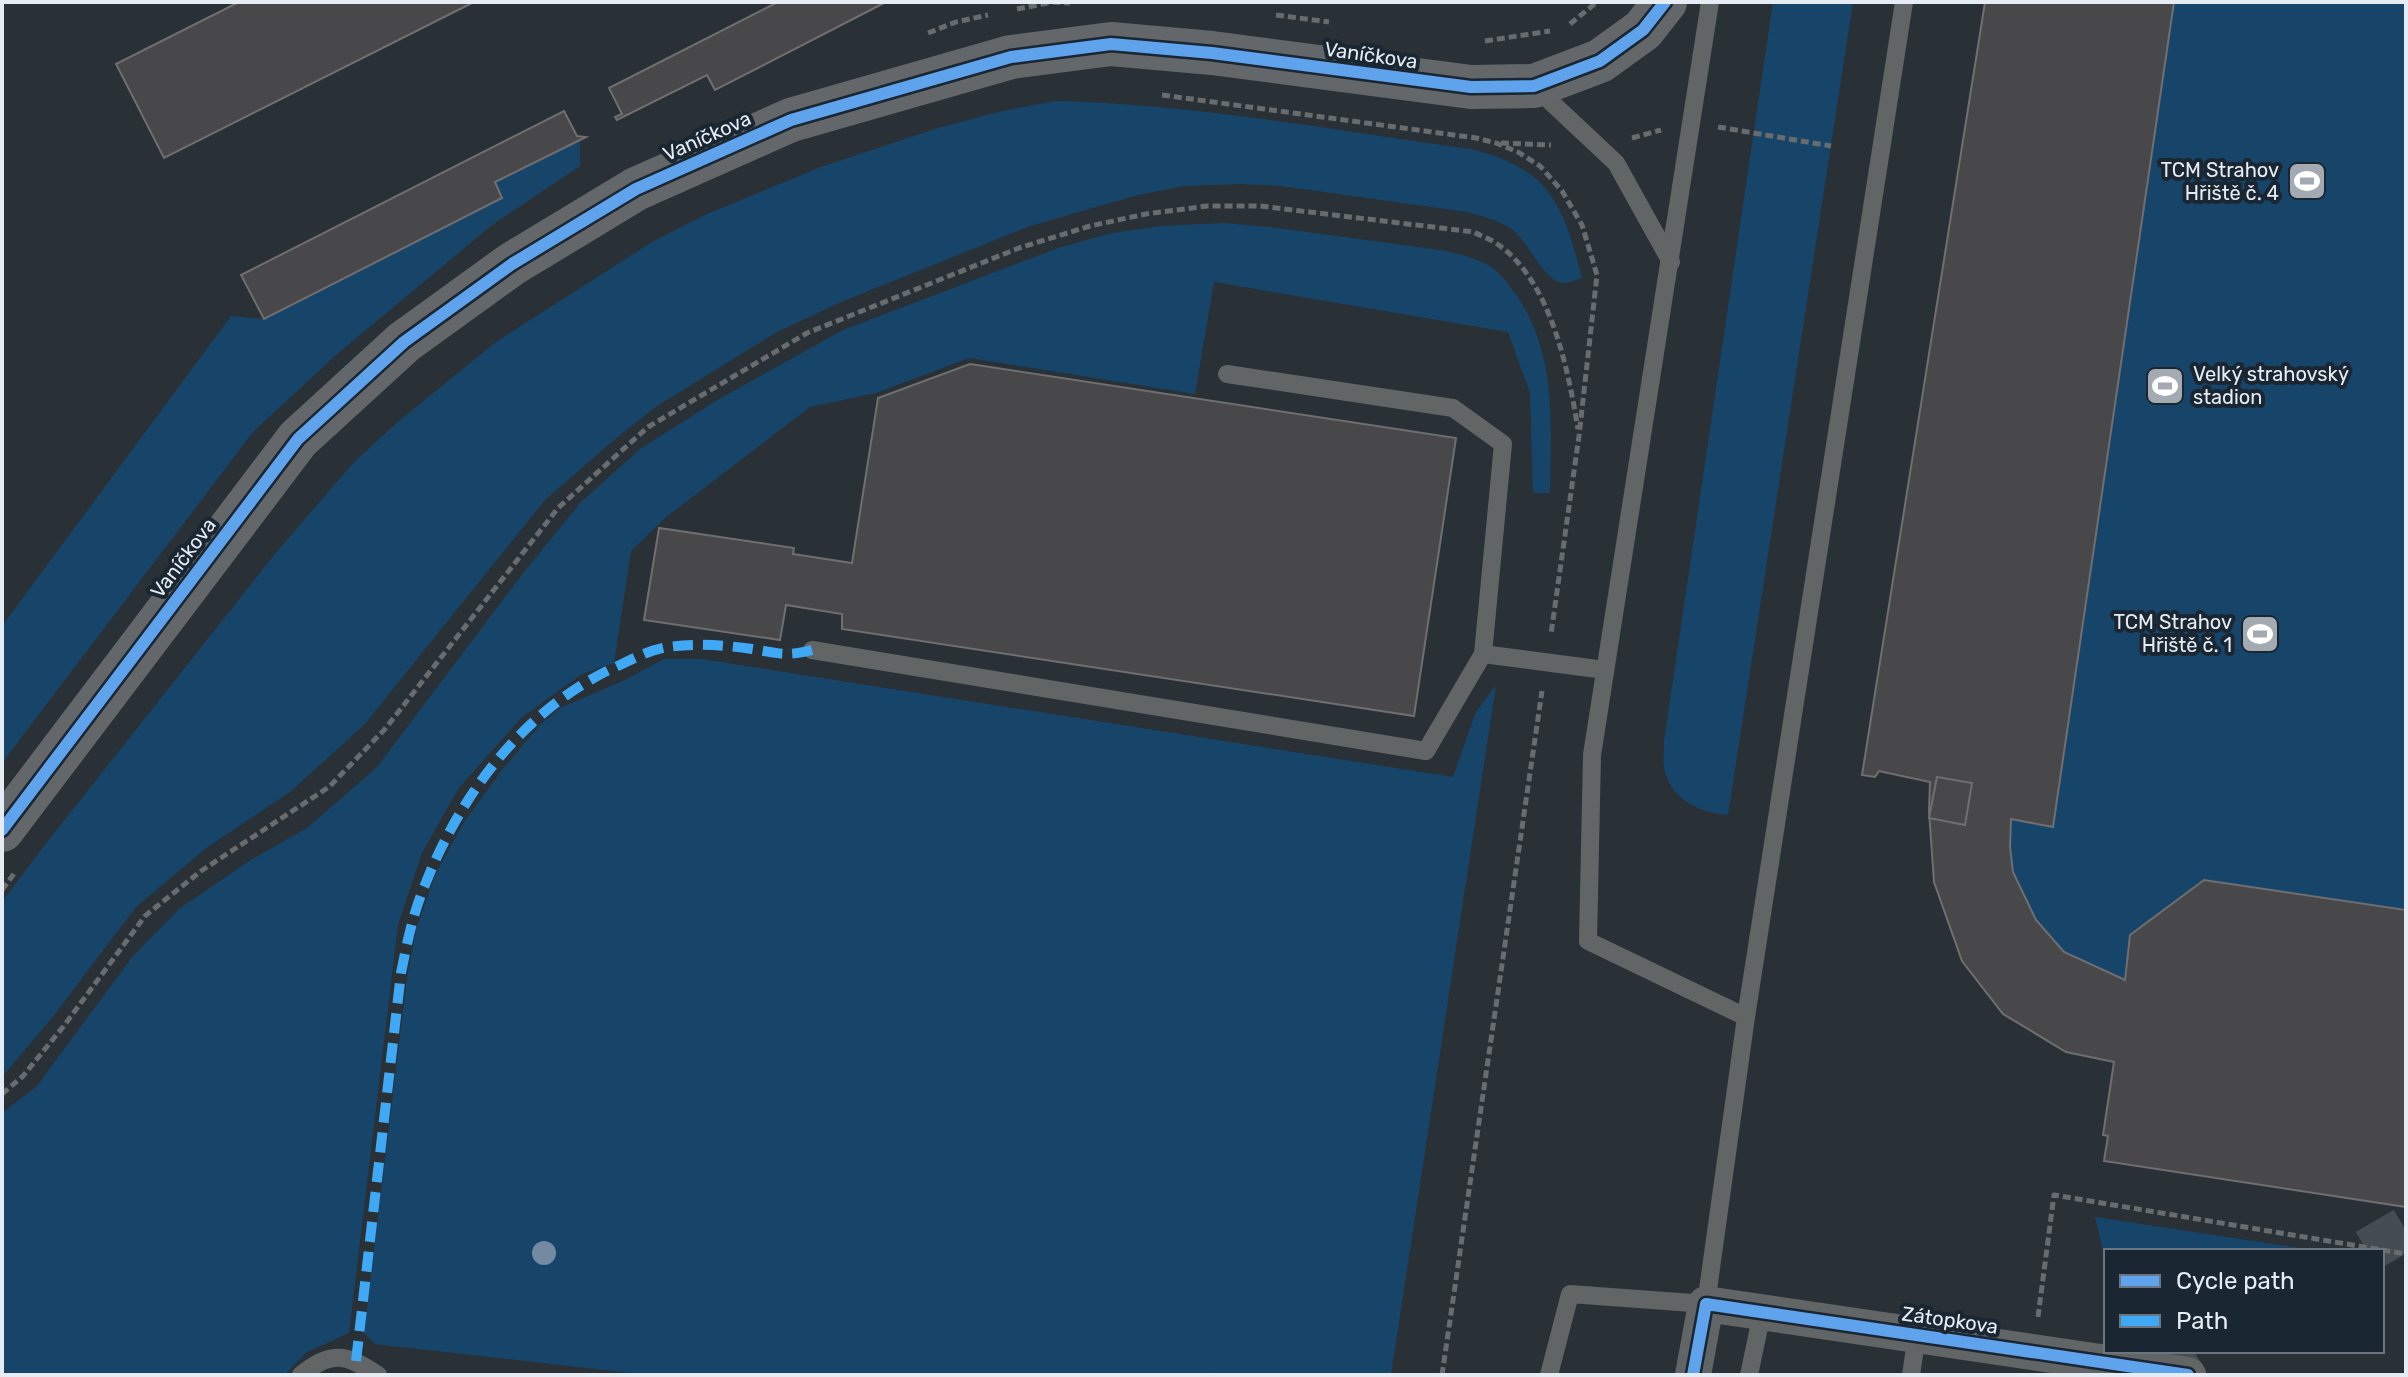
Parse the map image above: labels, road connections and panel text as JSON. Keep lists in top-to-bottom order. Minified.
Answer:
{"streets":{"main road":["Vaníčkova"],"street":["Zátopkova"]},"places":{"sports":["TCM Strahov Hřiště č. 4","Velký strahovský stadion","TCM Strahov Hřiště č. 1"]},"legend":["Cycle path","Path"]}
